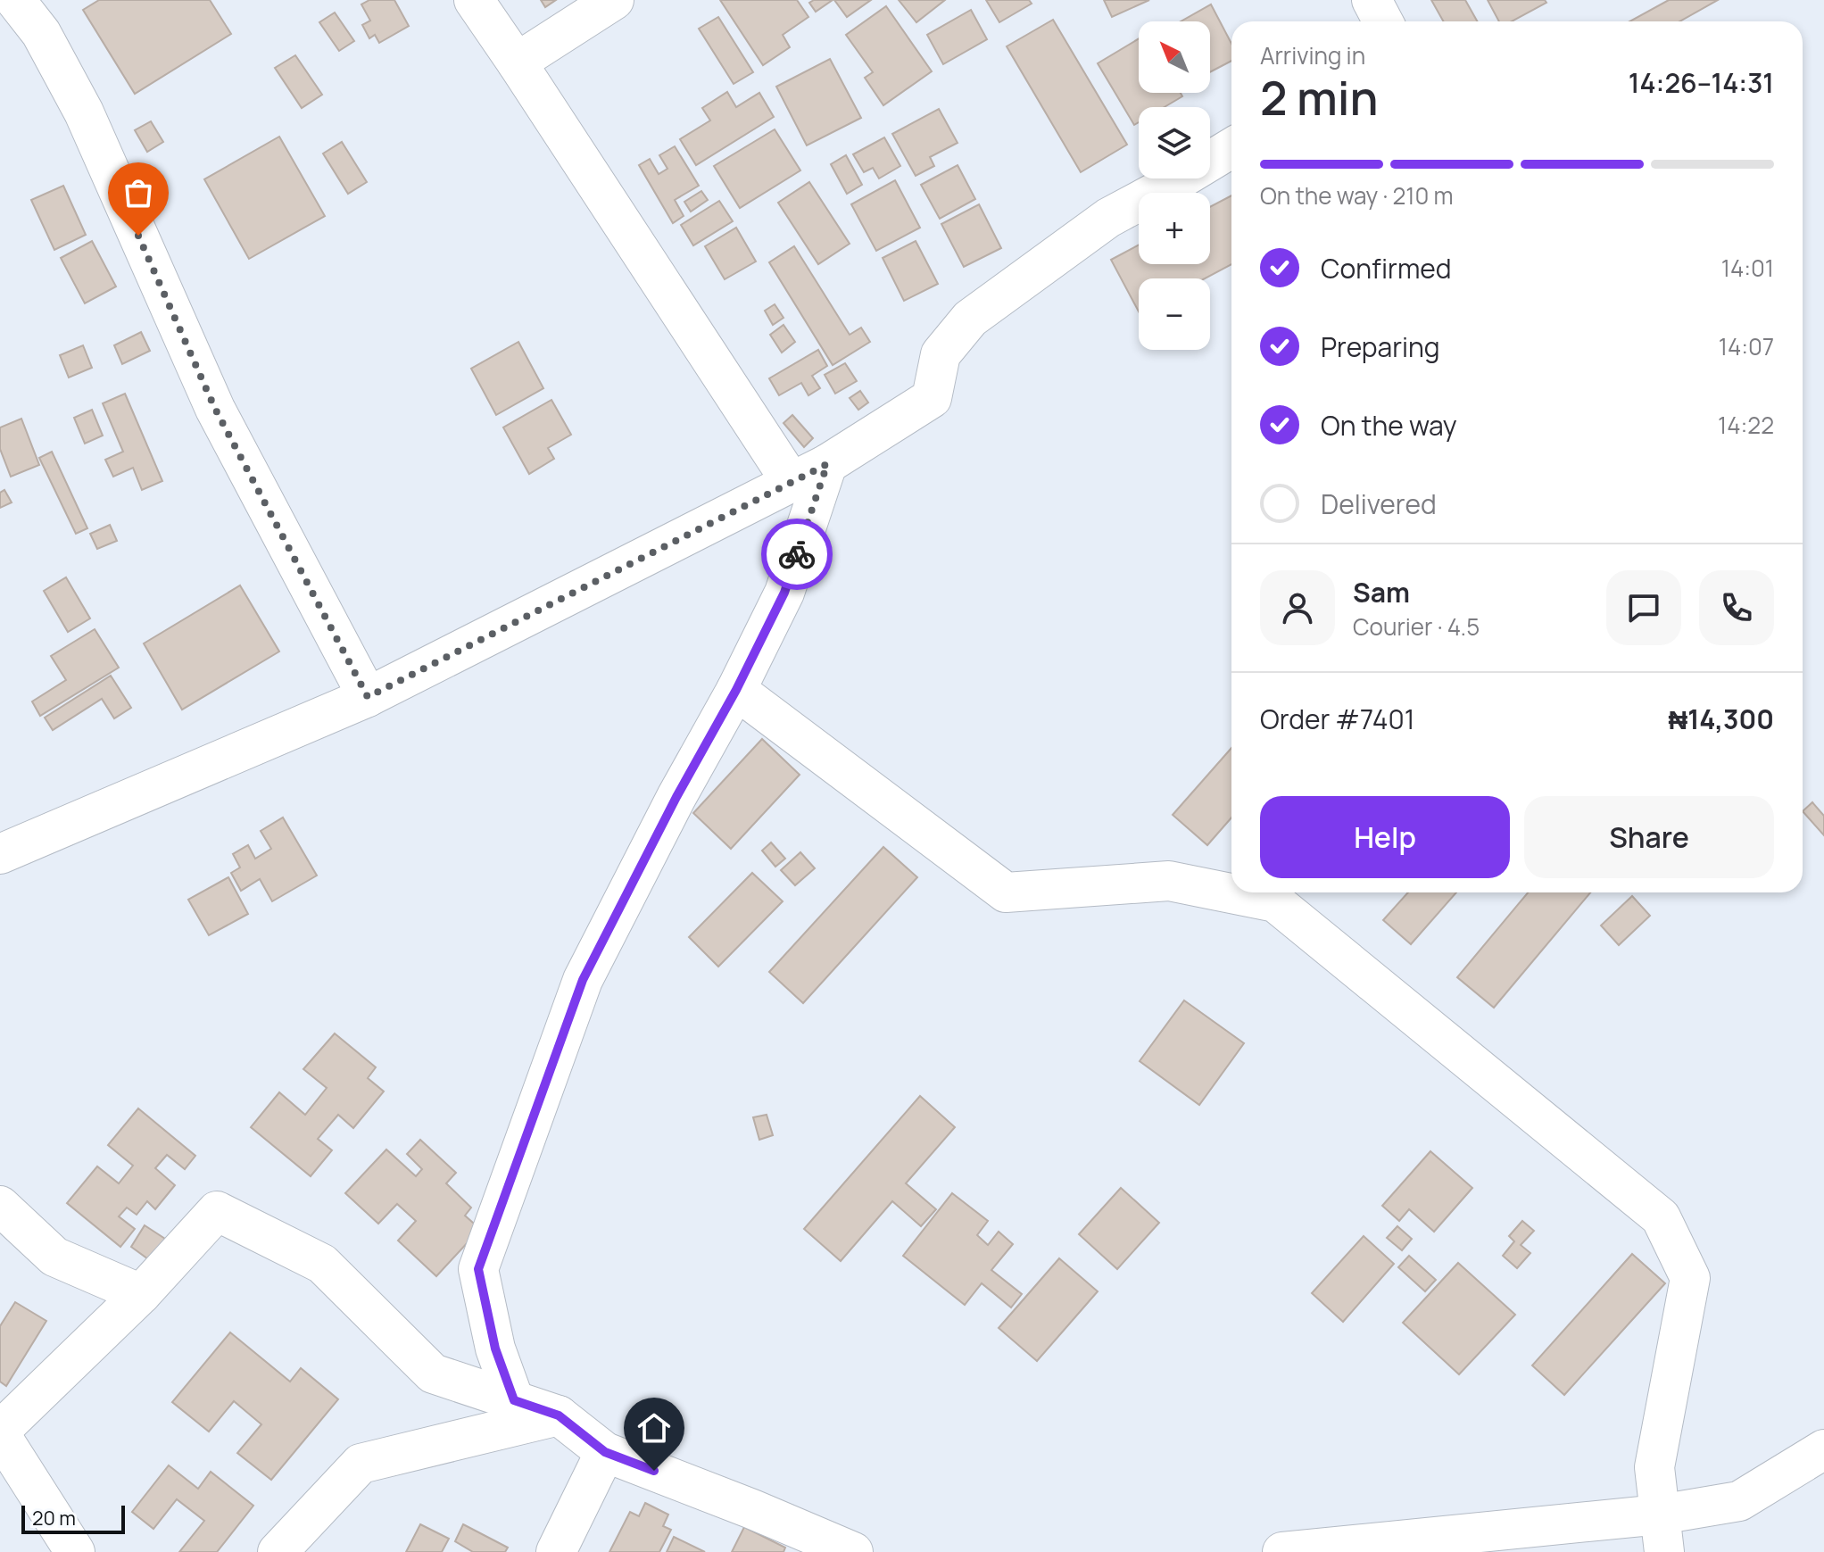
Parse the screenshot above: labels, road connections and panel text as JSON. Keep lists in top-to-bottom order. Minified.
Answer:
{"scale_bar":"20 m","north":"top left","page":{"map_buttons":["+","−"],"heading":["2 min","Arriving in","14:26–14:31"],"panel":["Sam","Courier · 4.5","Order #7401","₦14,300"],"bar":"On the way · 210 m","list":[["Confirmed","14:01"],["Preparing","14:07"],["On the way","14:22"],"Delivered"],"buttons":["Help","Share"],"scale":"20 m"}}
